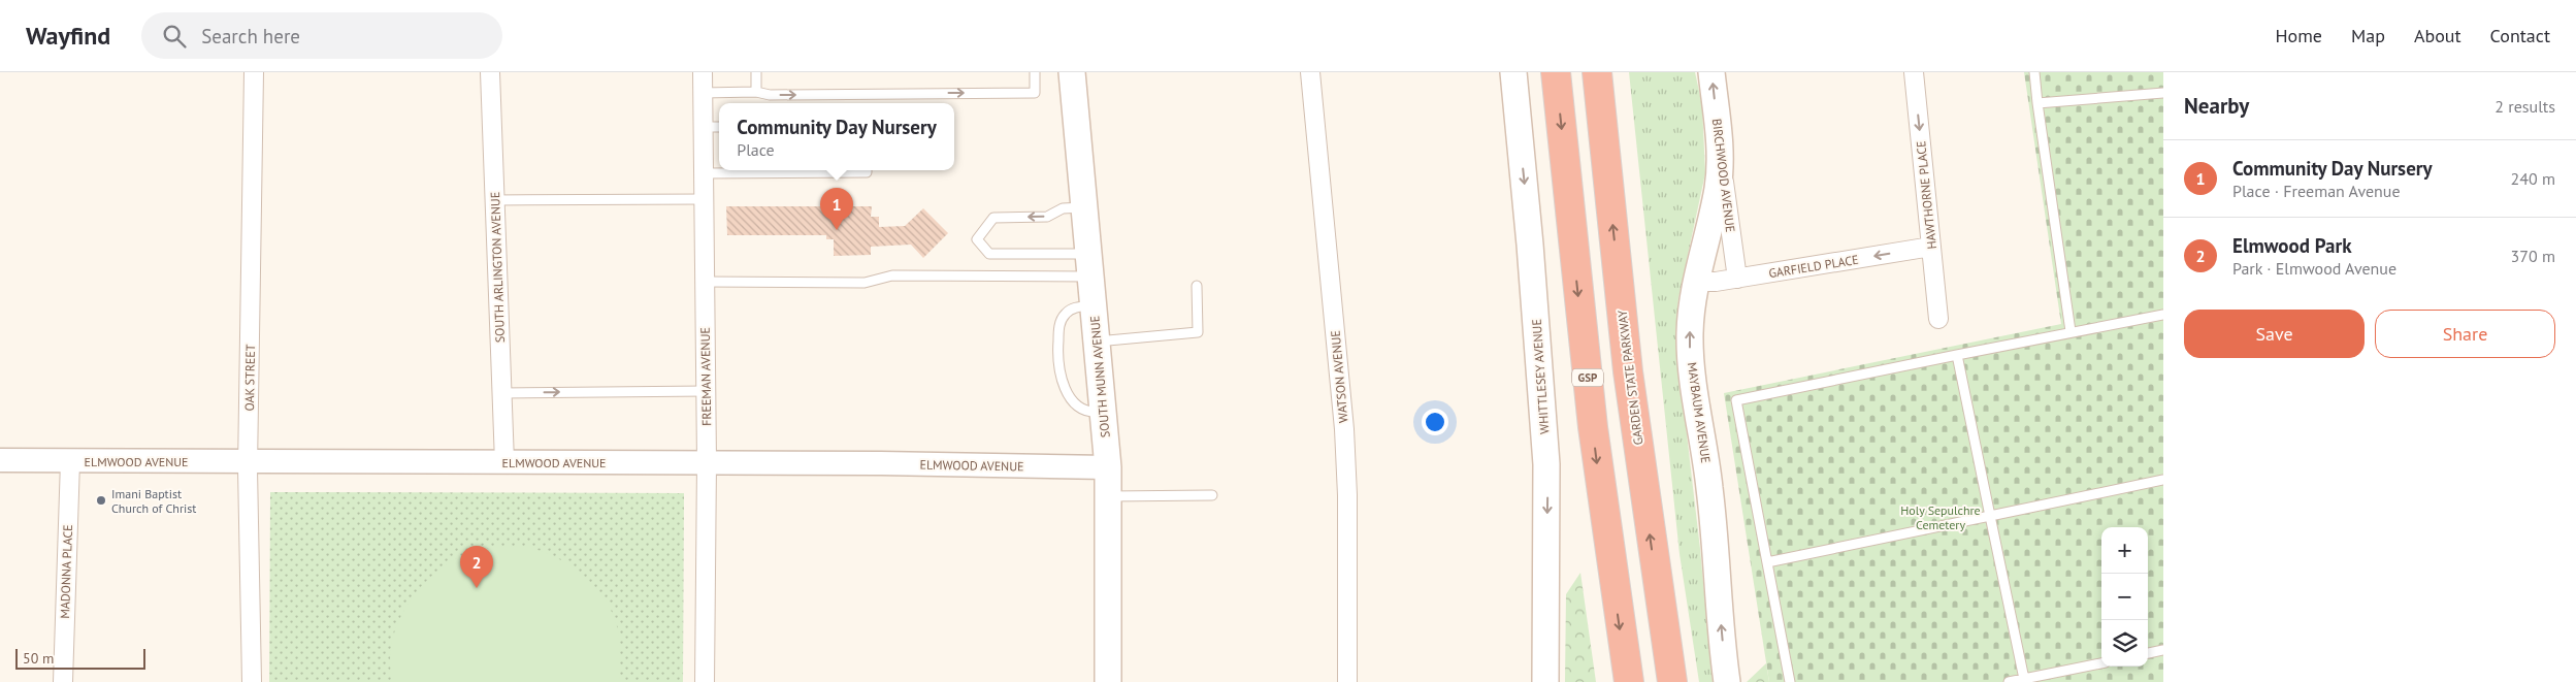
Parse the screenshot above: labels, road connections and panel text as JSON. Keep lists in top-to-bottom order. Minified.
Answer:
{"streets":{"highway":["GSP","GARDEN STATE PARKWAY"],"main road":["BIRCHWOOD AVENUE","SOUTH MUNN AVENUE","WHITTLESEY AVENUE","MAYBAUM AVENUE"],"street":["HAWTHORNE PLACE","GARFIELD PLACE","SOUTH ARLINGTON AVENUE","FREEMAN AVENUE","WATSON AVENUE","OAK STREET","ELMWOOD AVENUE","MADONNA PLACE"]},"crossings":[["BIRCHWOOD AVENUE","GARFIELD PLACE"],["BIRCHWOOD AVENUE","MAYBAUM AVENUE"],["HAWTHORNE PLACE","GARFIELD PLACE"],["GARFIELD PLACE","MAYBAUM AVENUE"],["SOUTH ARLINGTON AVENUE","ELMWOOD AVENUE"],["FREEMAN AVENUE","ELMWOOD AVENUE"],["SOUTH MUNN AVENUE","ELMWOOD AVENUE"],["OAK STREET","ELMWOOD AVENUE"],["ELMWOOD AVENUE","MADONNA PLACE"]],"one_way":["HAWTHORNE PLACE","GARFIELD PLACE","WHITTLESEY AVENUE","MAYBAUM AVENUE"],"parks":["Holy Sepulchre Cemetery"],"places":["Imani Baptist Church of Christ"],"scale_bar":"50 m","page":{"header":"Wayfind","search":"Search here","nav":["Home","Map","About","Contact"],"heading":["Nearby","2 results"],"popup":["Community Day Nursery","Place"],"list":[{"mark":"1","name":"Community Day Nursery","note":"Place · Freeman Avenue","value":"240 m"},{"mark":"2","name":"Elmwood Park","note":"Park · Elmwood Avenue","value":"370 m"}],"pins":["1","2"],"buttons":["Save","Share"],"map_buttons":["+","−"],"scale":"50 m"}}
